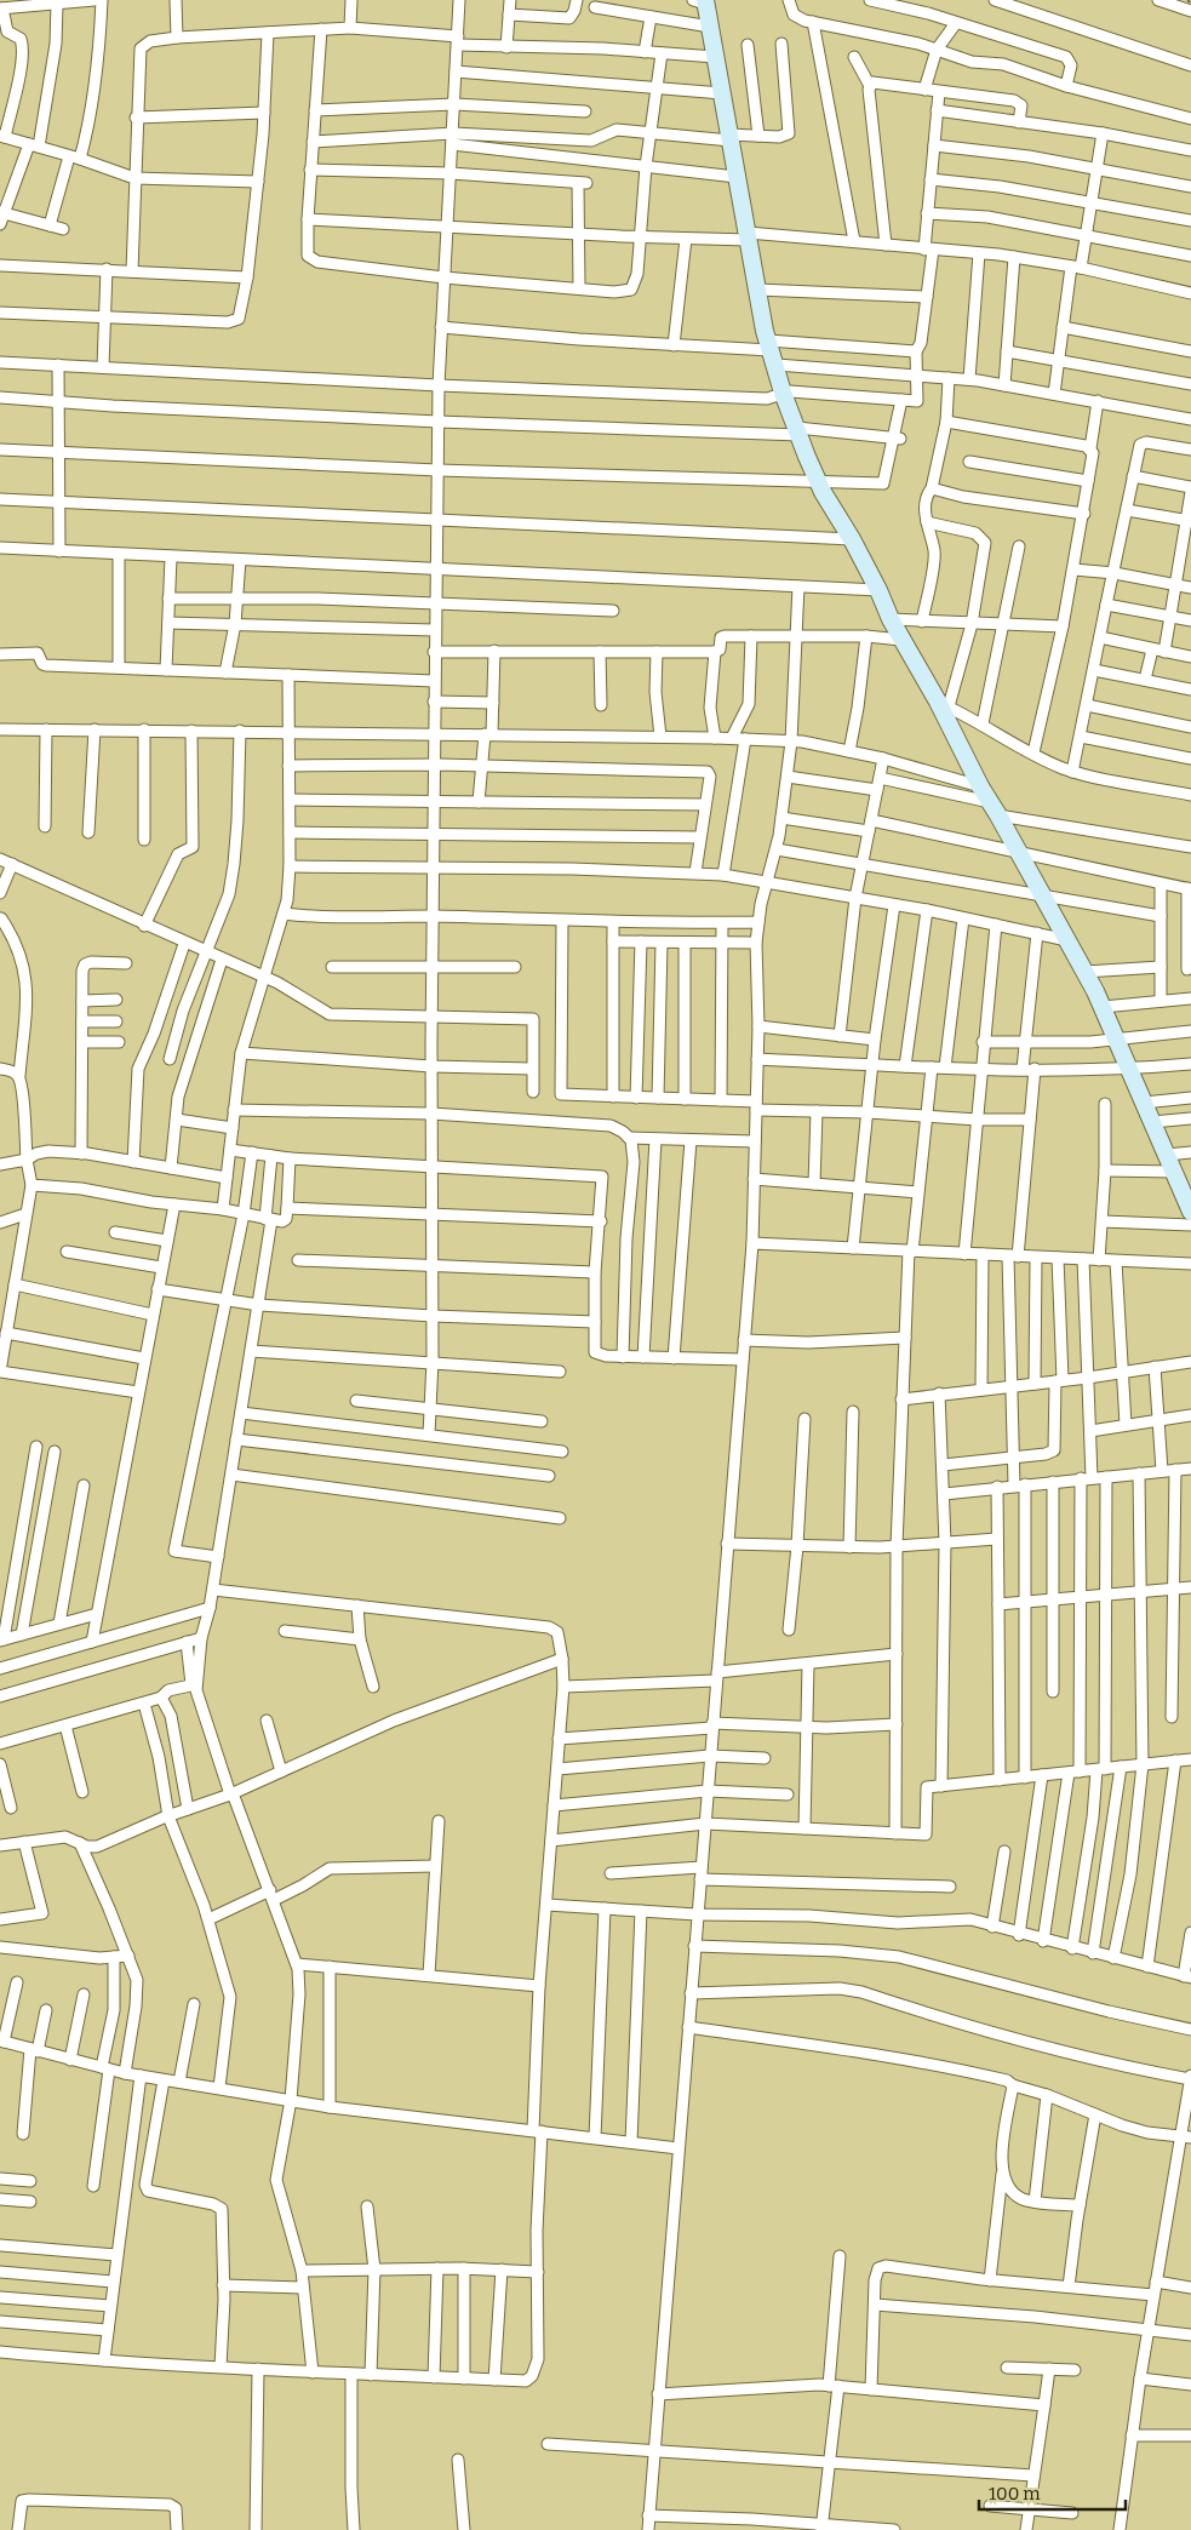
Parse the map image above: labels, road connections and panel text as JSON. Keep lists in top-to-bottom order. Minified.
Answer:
{"scale_bar":"100 m"}
